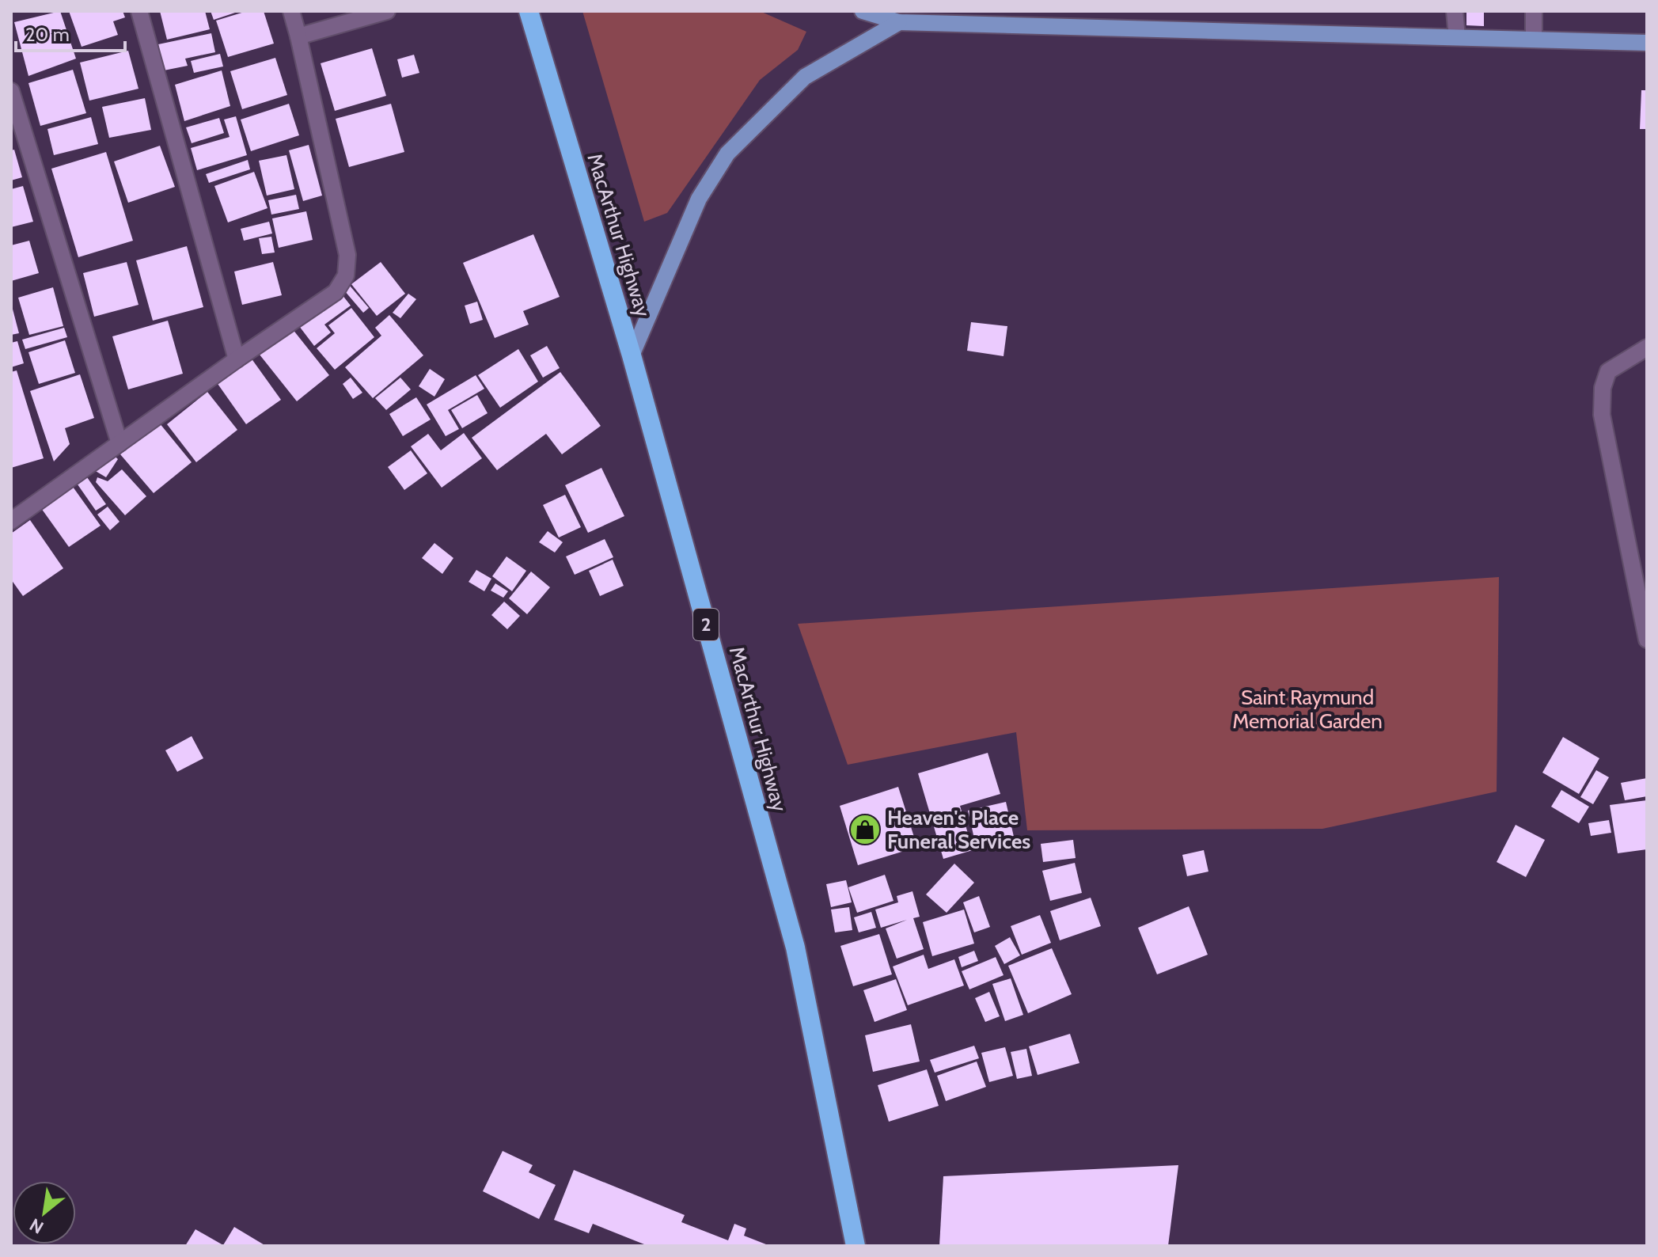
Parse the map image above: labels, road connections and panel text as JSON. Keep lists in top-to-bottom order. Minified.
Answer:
{"streets":{"highway":["MacArthur Highway","2"]},"parks":["Saint Raymund Memorial Garden"],"places":{"shop":["Heaven's Place Funeral Services"]},"scale_bar":"20 m","north":"bottom left"}
